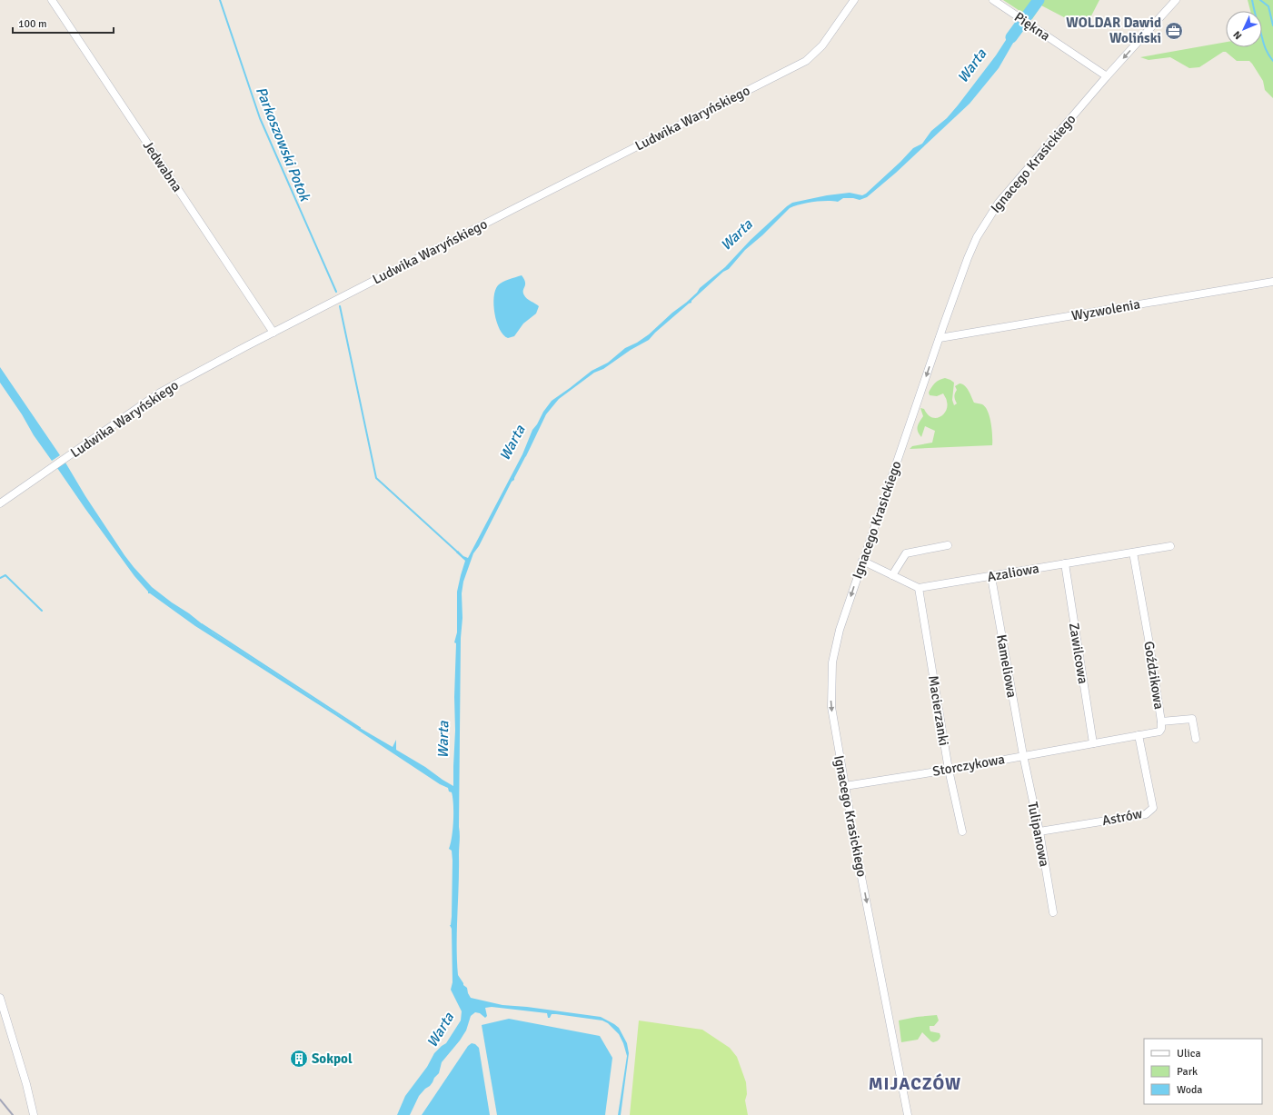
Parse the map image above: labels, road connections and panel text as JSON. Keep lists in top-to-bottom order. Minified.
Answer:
{"streets":{"street":["Piękna","Ludwika Waryńskiego","Ignacego Krasickiego","Jedwabna","Wyzwolenia","Azaliowa","Zawilcowa","Kameliowa","Goździkowa","Macierzanki","Storczykowa","Astrów","Tulipanowa"]},"crossings":[["Piękna","Ignacego Krasickiego"],["Ludwika Waryńskiego","Jedwabna"],["Ignacego Krasickiego","Wyzwolenia"],["Ignacego Krasickiego","Storczykowa"],["Azaliowa","Zawilcowa"],["Azaliowa","Kameliowa"],["Azaliowa","Goździkowa"],["Azaliowa","Macierzanki"],["Zawilcowa","Goździkowa"],["Zawilcowa","Storczykowa"],["Kameliowa","Storczykowa"],["Kameliowa","Tulipanowa"],["Goździkowa","Storczykowa"],["Goździkowa","Astrów"],["Macierzanki","Storczykowa"],["Storczykowa","Tulipanowa"],["Astrów","Tulipanowa"]],"one_way":["Ignacego Krasickiego"],"districts":["MIJACZÓW"],"water":["Warta","Parkoszowski Potok"],"places":{"office":["WOLDAR Dawid Woliński"],"building":["Sokpol"]},"legend":["Ulica","Park","Woda"],"scale_bar":"100 m","north":"bottom left"}
